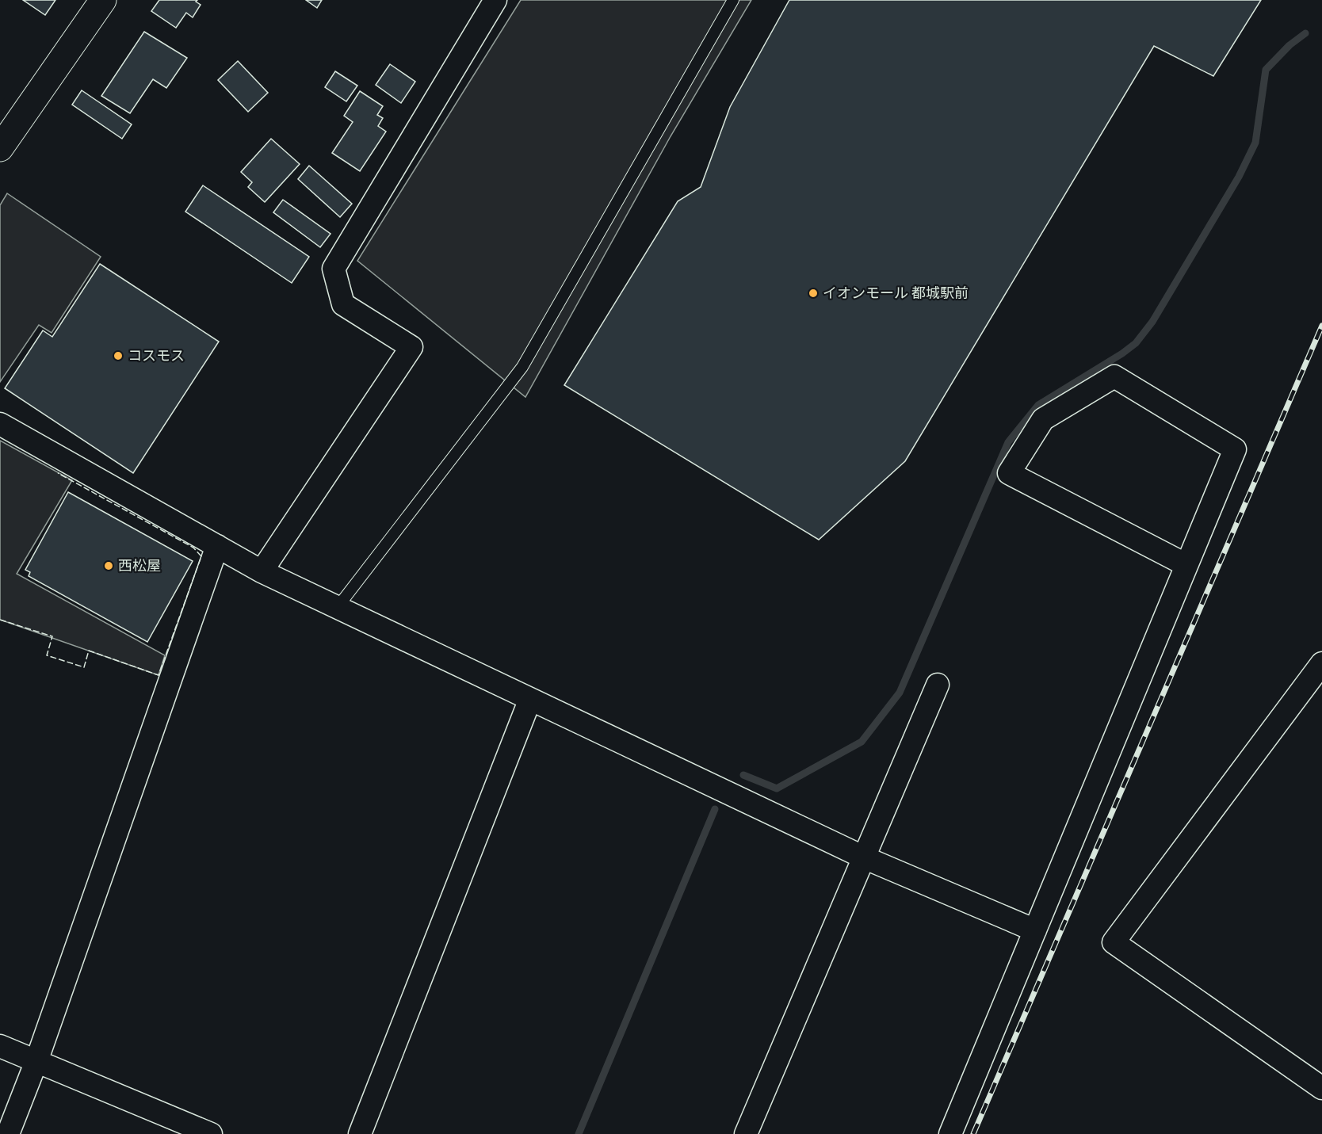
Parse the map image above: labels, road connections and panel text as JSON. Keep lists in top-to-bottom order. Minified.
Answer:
{"places":["イオンモール 都城駅前","コスモス","西松屋"]}
